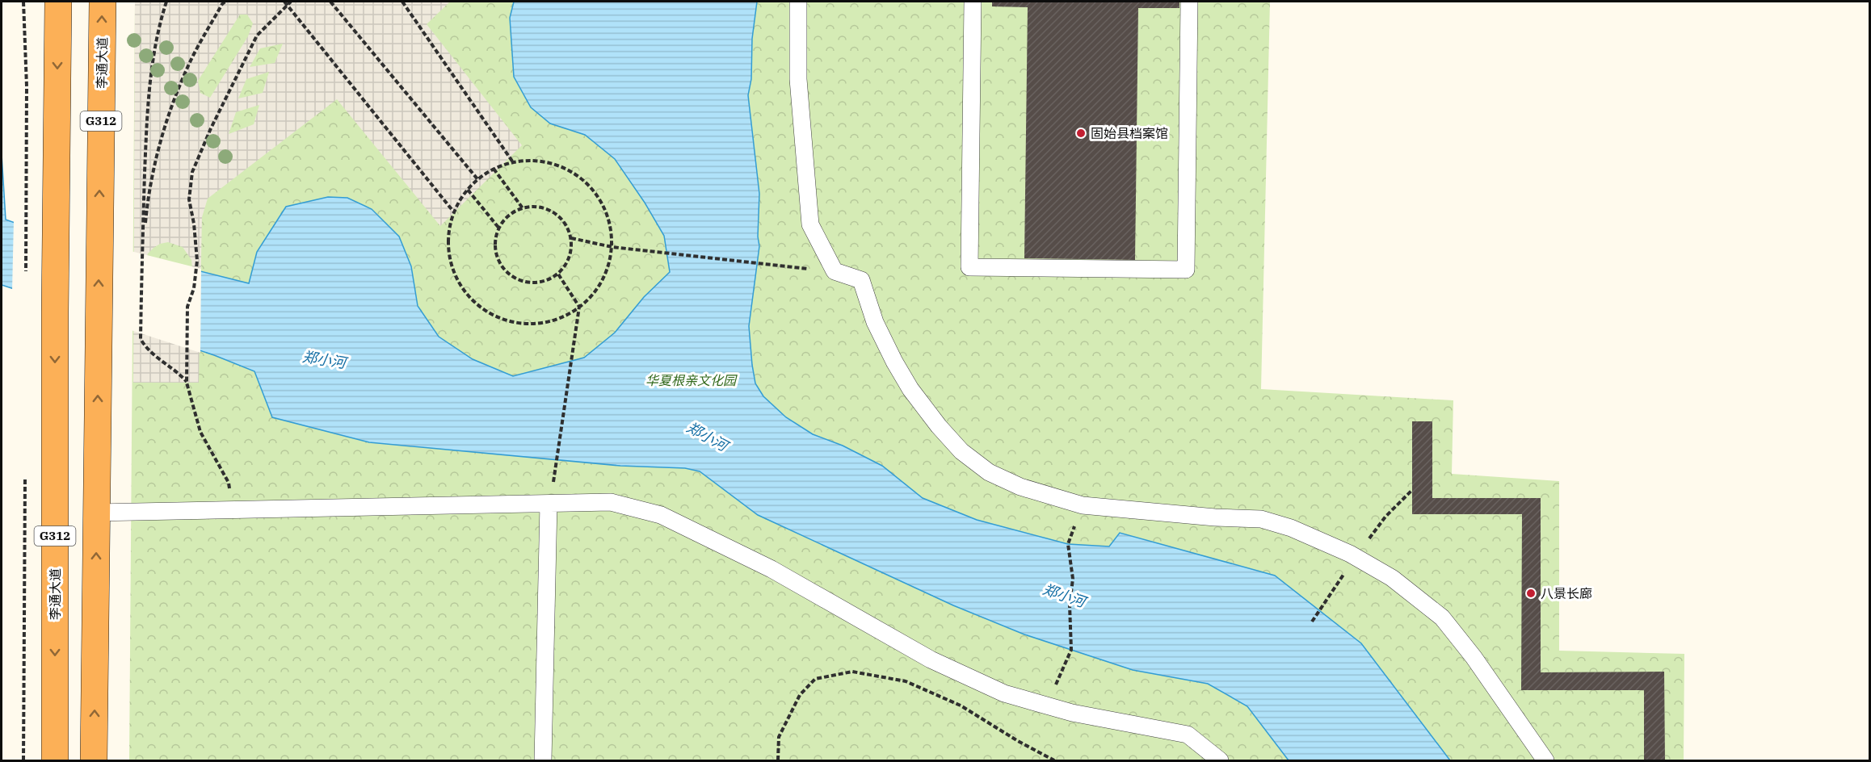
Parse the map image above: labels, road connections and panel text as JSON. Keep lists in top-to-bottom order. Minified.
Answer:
{"streets":{"highway":["李通大道","G312"]},"crossings":[["李通大道","G312"]],"water":["郑小河"],"parks":["华夏根亲文化园"],"places":["固始县档案馆","八景长廊"]}
